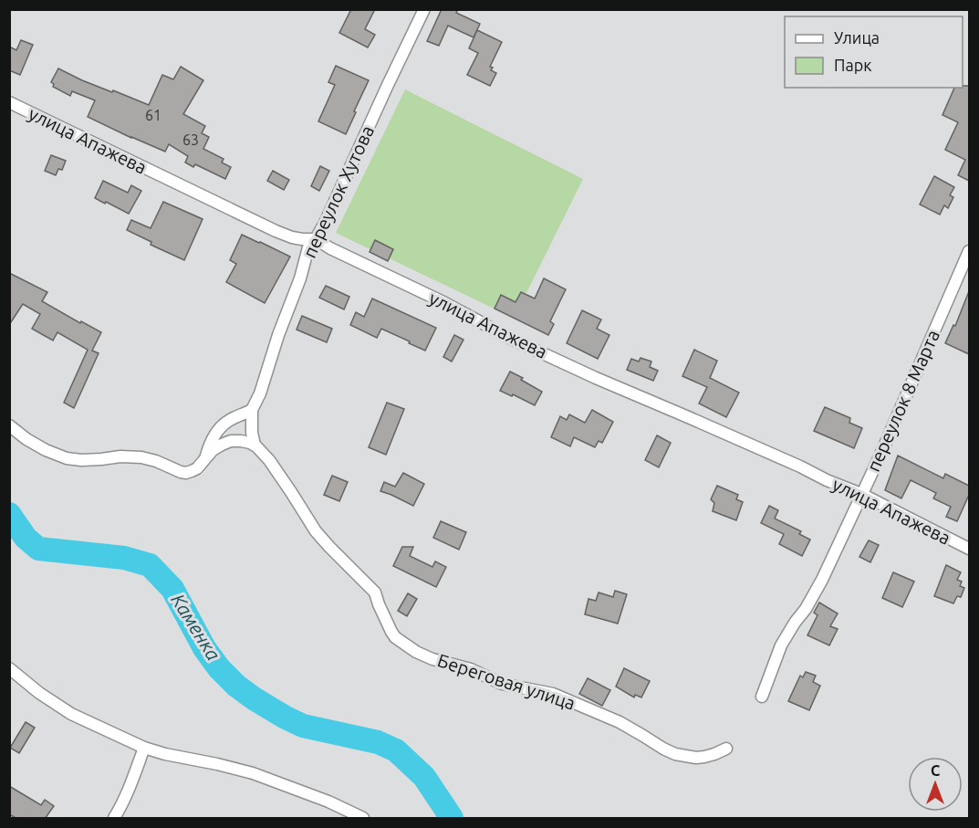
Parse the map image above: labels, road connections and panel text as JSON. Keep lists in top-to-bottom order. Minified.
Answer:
{"streets":{"street":["улица Апажева","переулок Хутова","переулок 8 Марта","Береговая улица"]},"crossings":[["улица Апажева","переулок Хутова"],["улица Апажева","переулок 8 Марта"]],"water":["Каменка"],"house_numbers":["61","63"],"legend":["Улица","Парк"],"north":"top"}
